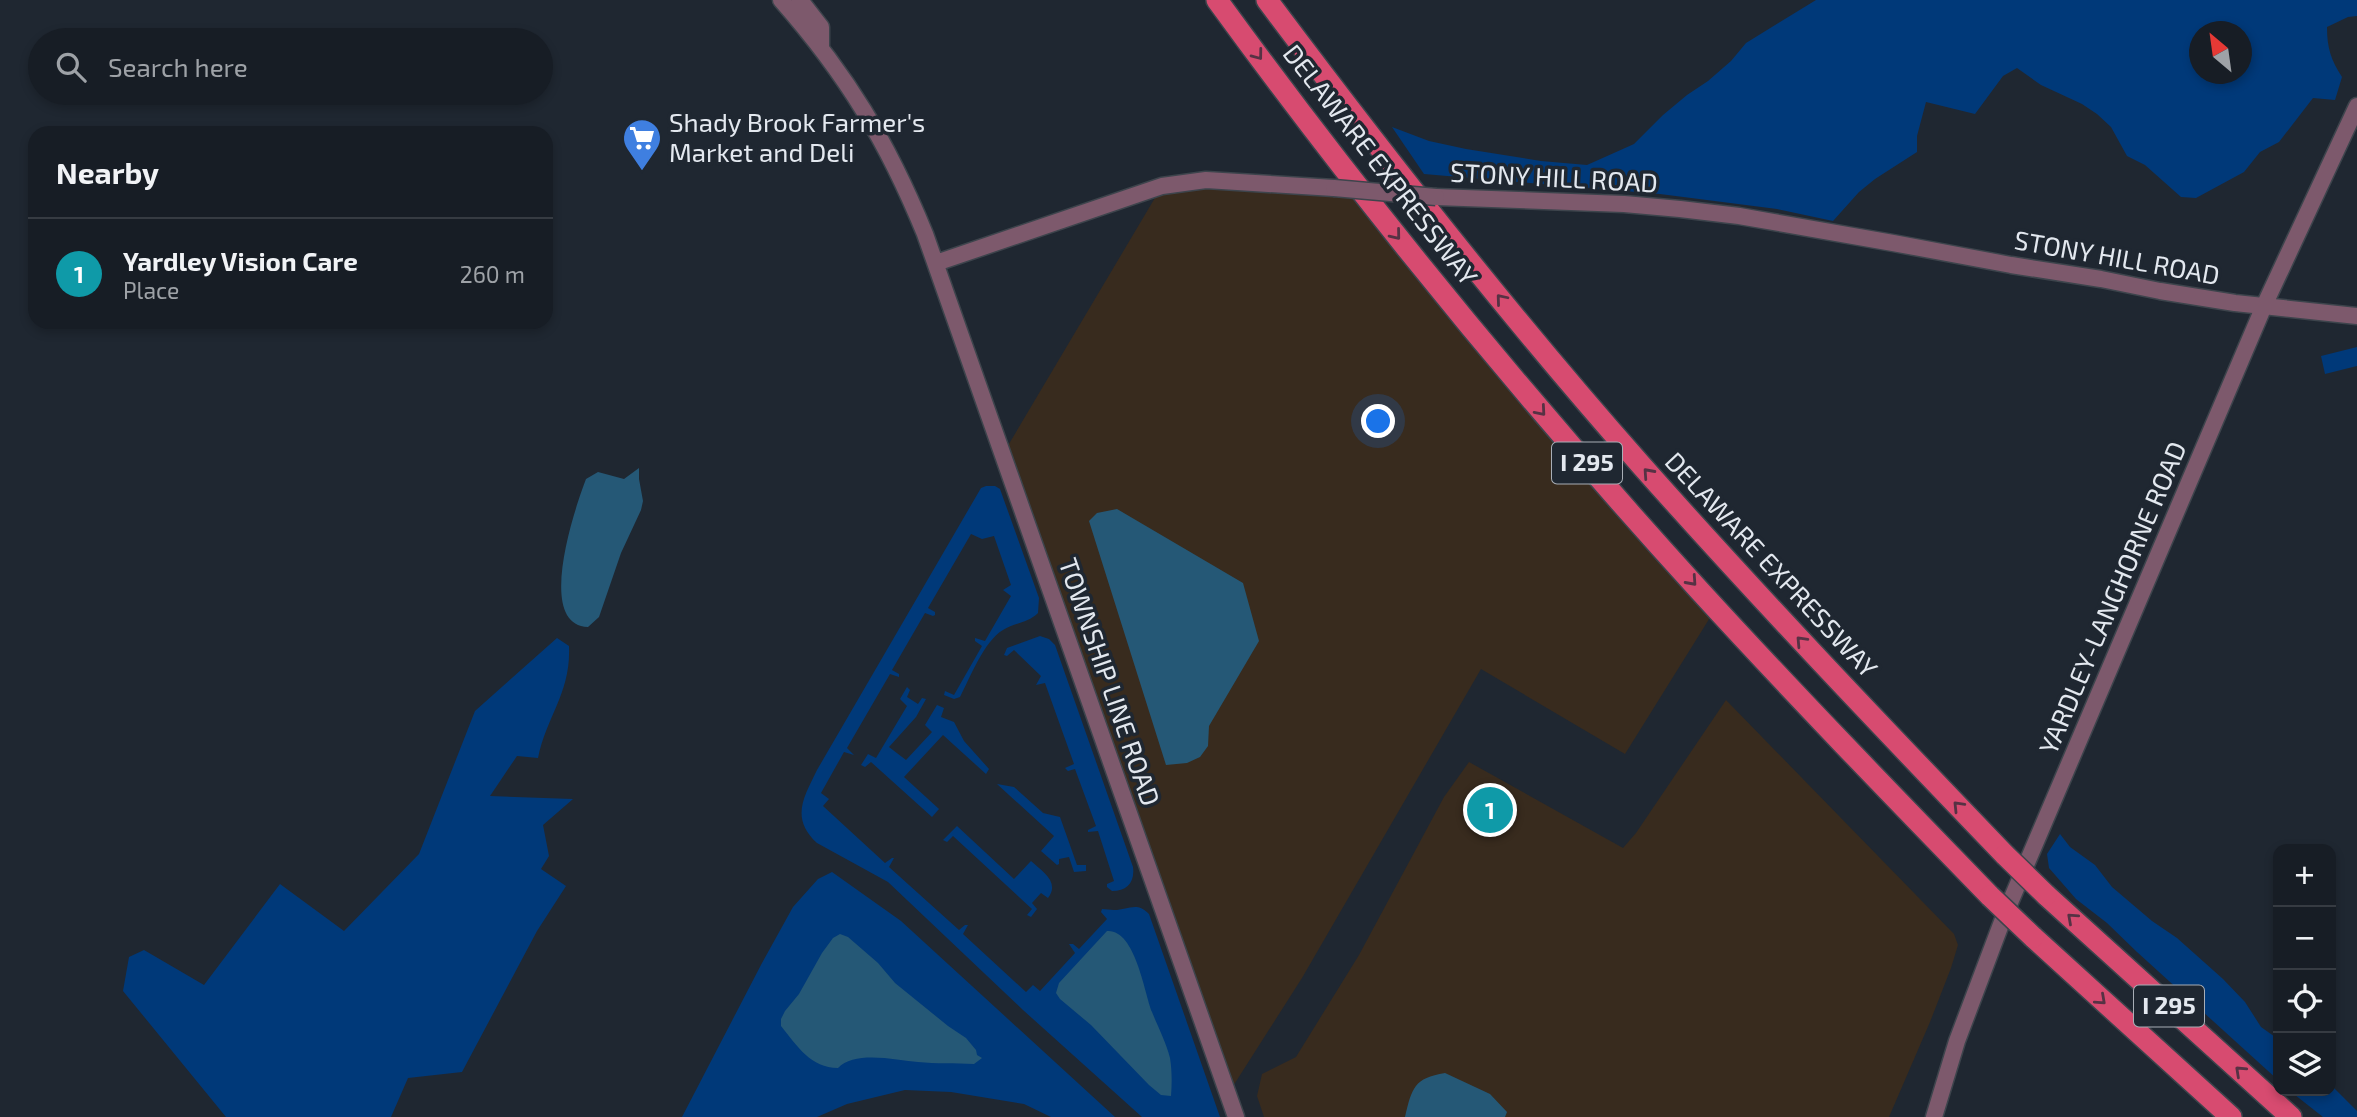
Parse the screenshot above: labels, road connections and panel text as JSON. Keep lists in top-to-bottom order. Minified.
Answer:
{"streets":{"highway":["DELAWARE EXPRESSWAY","I 295"],"street":["STONY HILL ROAD","YARDLEY-LANGHORNE ROAD","TOWNSHIP LINE ROAD"]},"crossings":[["STONY HILL ROAD","YARDLEY-LANGHORNE ROAD"],["STONY HILL ROAD","TOWNSHIP LINE ROAD"]],"places":{"supermarket":["Shady Brook Farmer's Market and Deli"]},"north":"top left","page":{"search":"Search here","heading":"Nearby","list":[{"mark":"1","name":"Yardley Vision Care","note":"Place","value":"260 m"}],"pins":"1","map_buttons":["+","−"]}}
